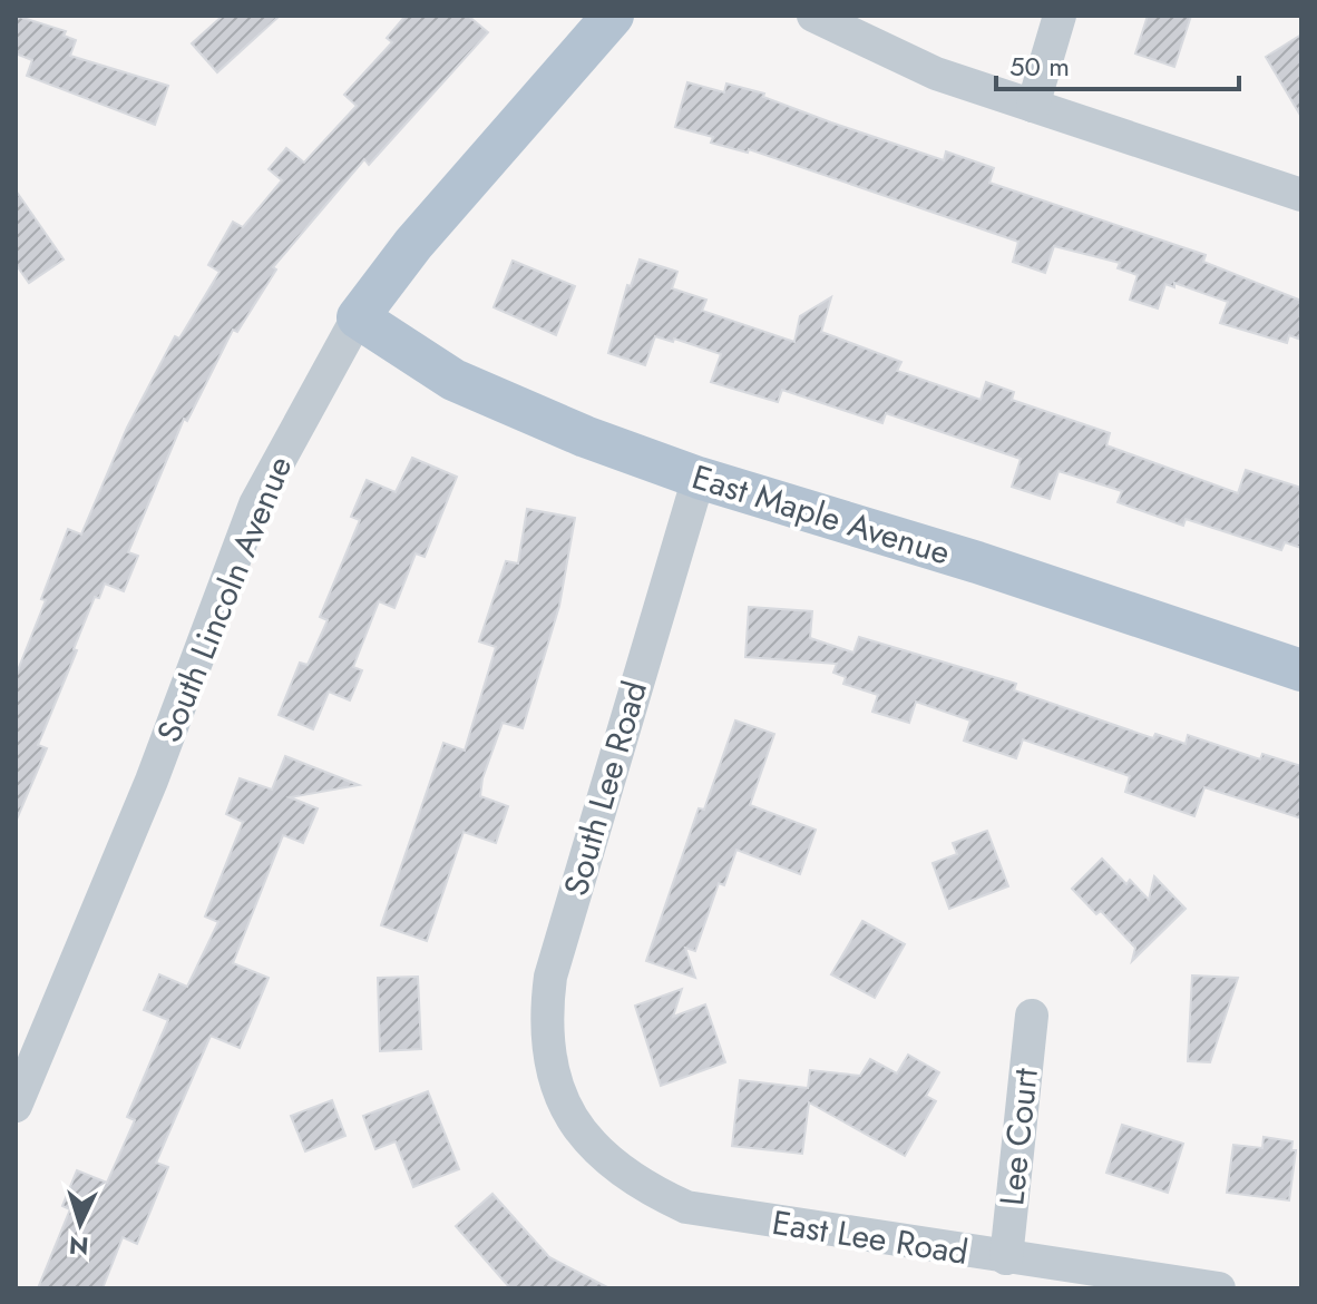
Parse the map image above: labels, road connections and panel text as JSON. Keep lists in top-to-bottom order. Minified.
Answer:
{"streets":{"main road":["East Maple Avenue","South Lincoln Avenue"],"street":["South Lee Road","Lee Court","East Lee Road"]},"crossings":[["East Maple Avenue","South Lincoln Avenue"],["East Maple Avenue","South Lee Road"],["South Lee Road","East Lee Road"],["Lee Court","East Lee Road"]],"scale_bar":"50 m","north":"bottom"}
